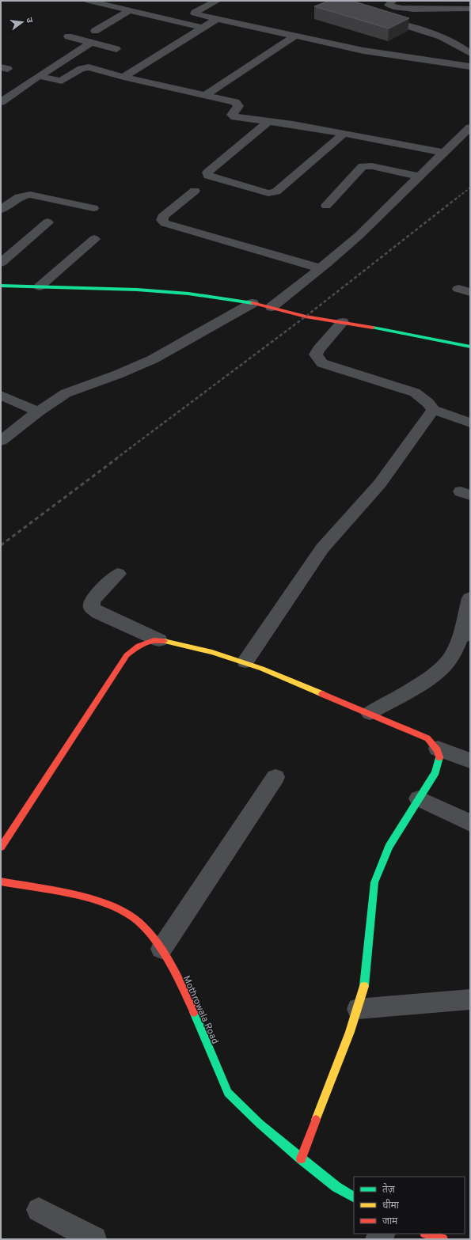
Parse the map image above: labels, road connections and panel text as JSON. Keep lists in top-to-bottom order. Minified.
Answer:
{"streets":{"street":["Mothrowala Road"]},"legend":["तेज़","धीमा","जाम"],"north":"right"}
